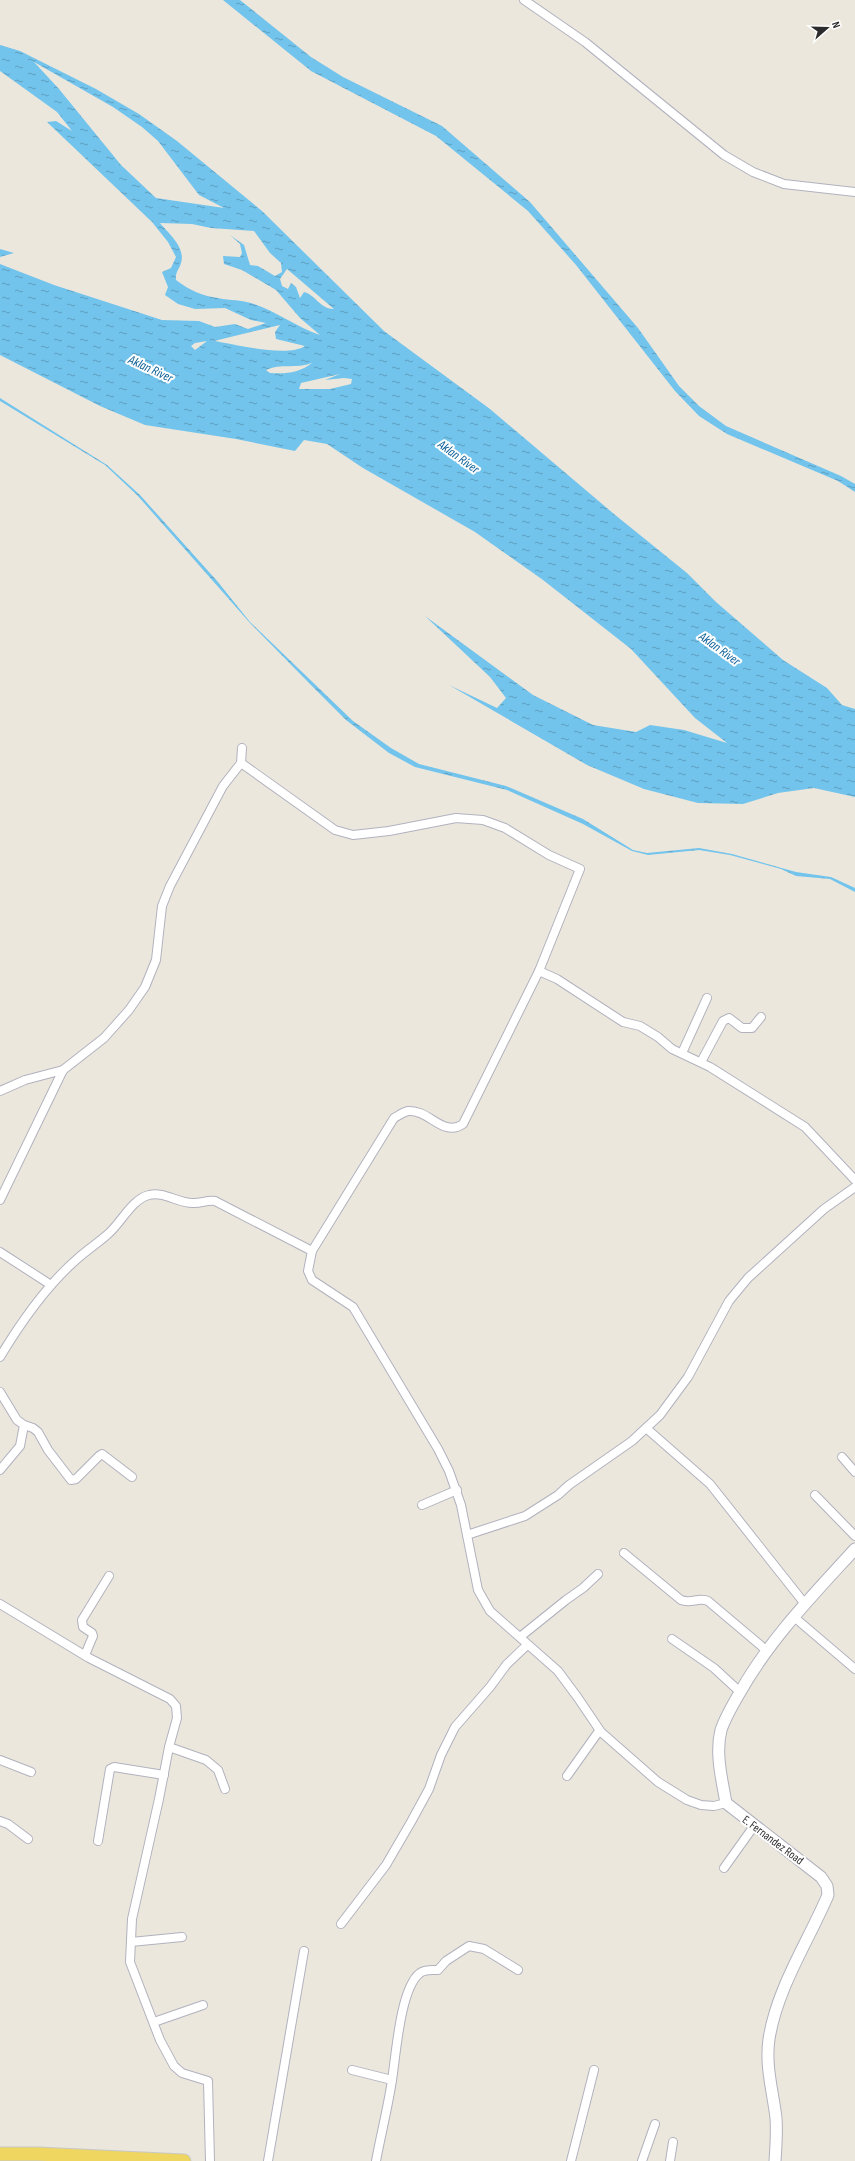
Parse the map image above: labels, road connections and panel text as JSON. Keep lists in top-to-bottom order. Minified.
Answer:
{"streets":{"street":["E. Fernandez Road"]},"water":["Aklan River"],"north":"right"}
